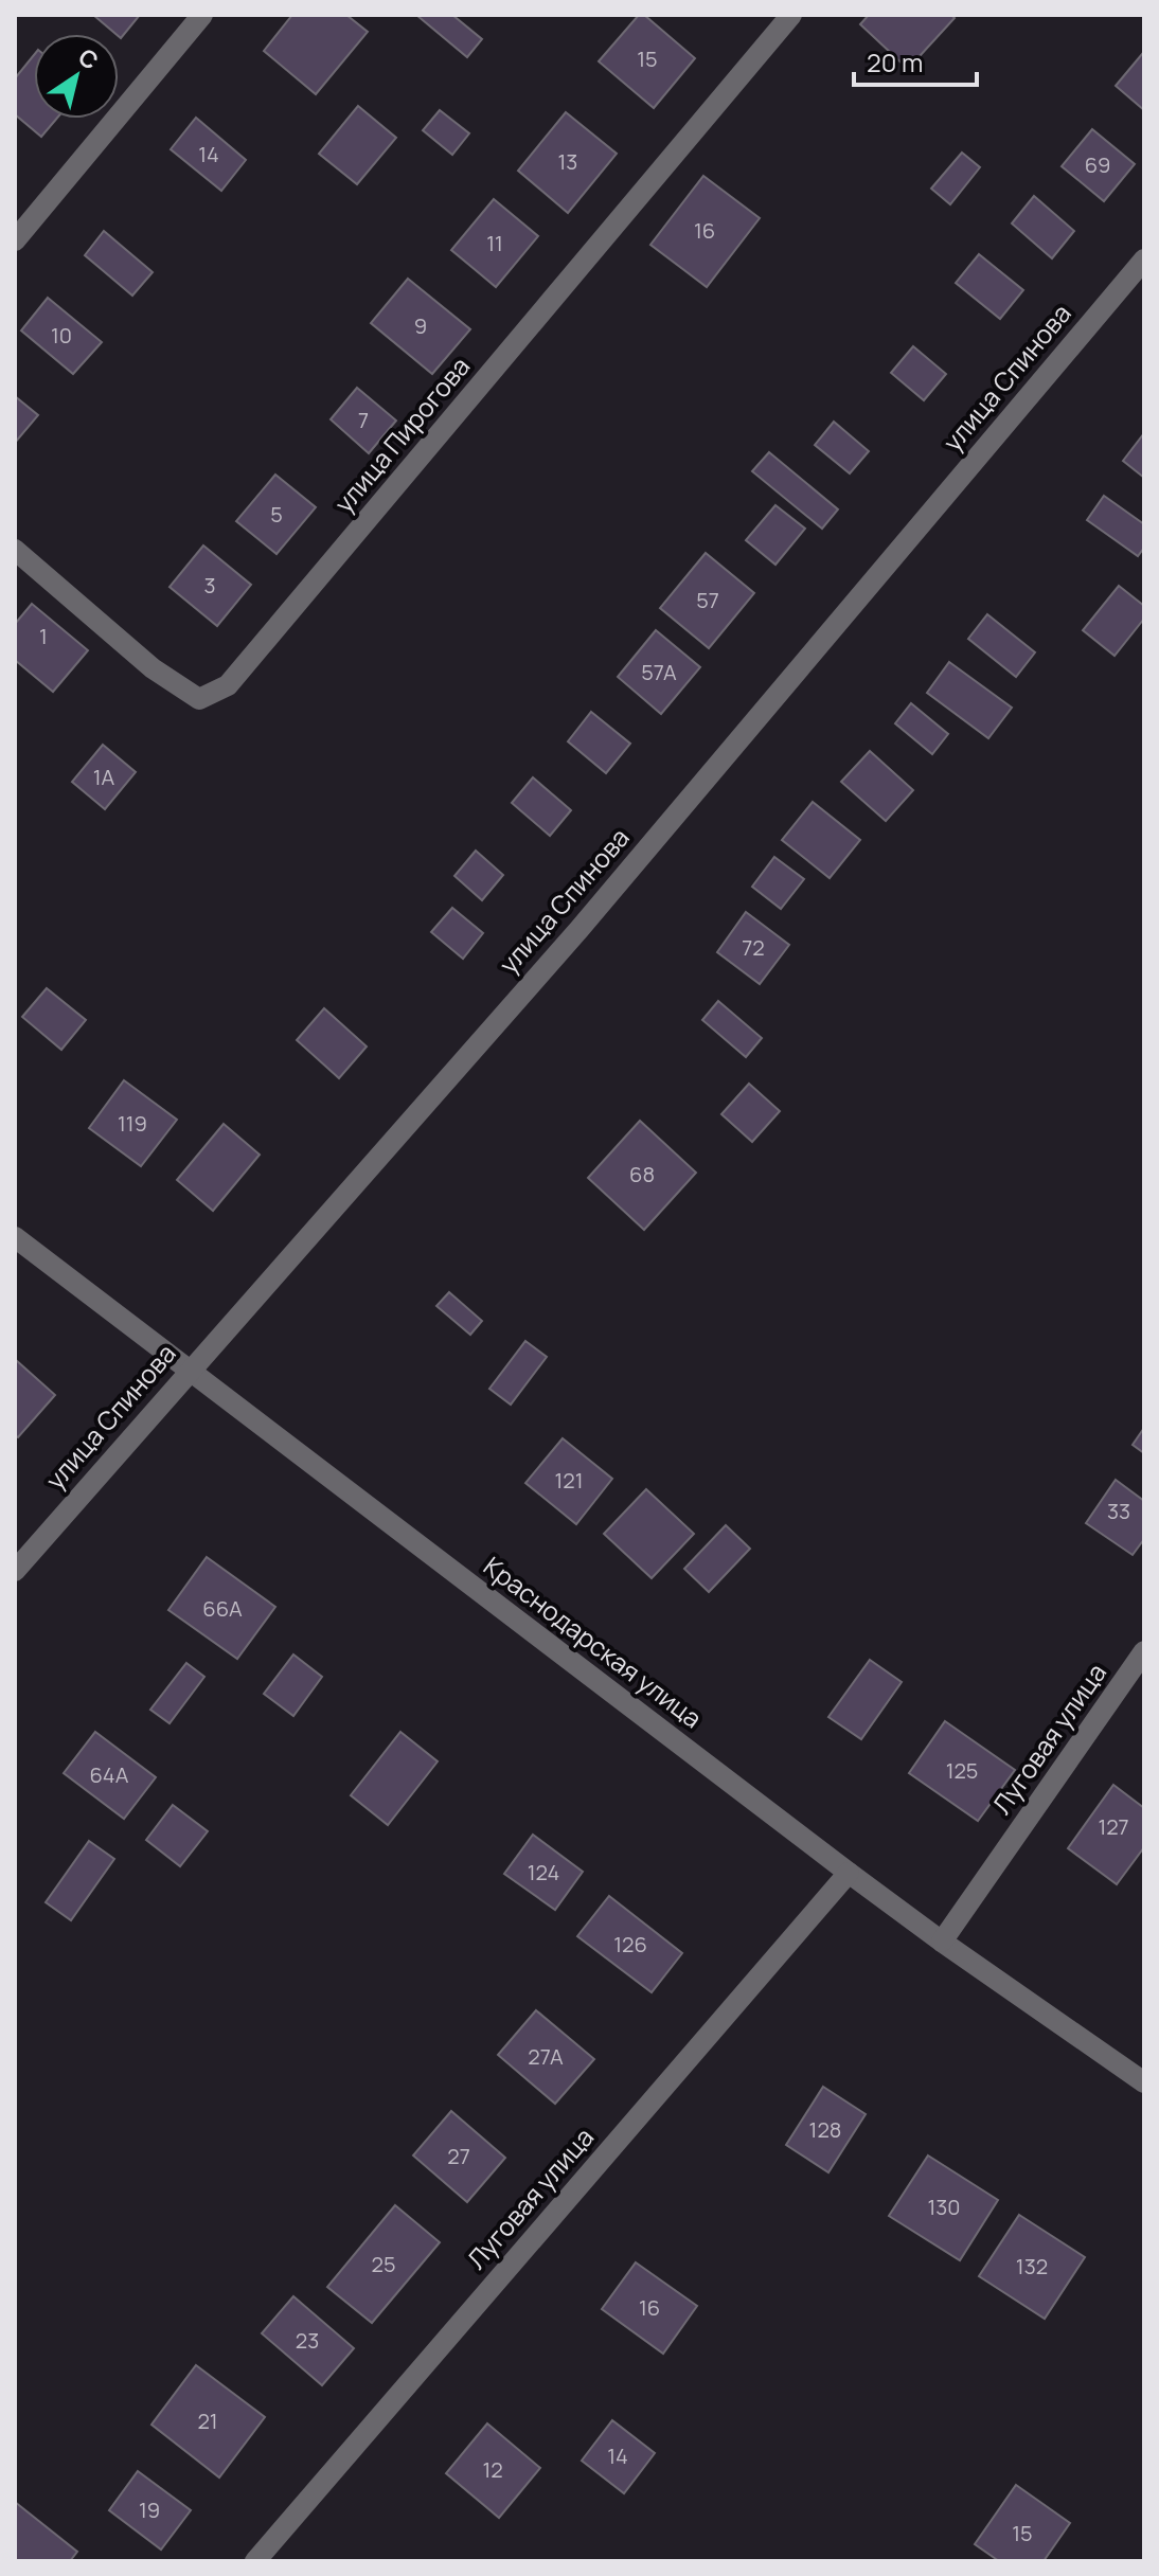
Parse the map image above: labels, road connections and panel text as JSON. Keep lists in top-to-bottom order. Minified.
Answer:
{"streets":{"street":["улица Спинова","улица Пирогова","Краснодарская улица","Луговая улица"]},"crossings":[["улица Спинова","Краснодарская улица"],["Краснодарская улица","Луговая улица"]],"house_numbers":["15","14","13","69","16","11","9","10","7","5","3","57","1","57А","1А","72","119","68","121","33","66А","125","64А","127","124","126","27А","128","27","130","25","132","16","23","21","14","12","19","15"],"scale_bar":"20 m","north":"top right"}
